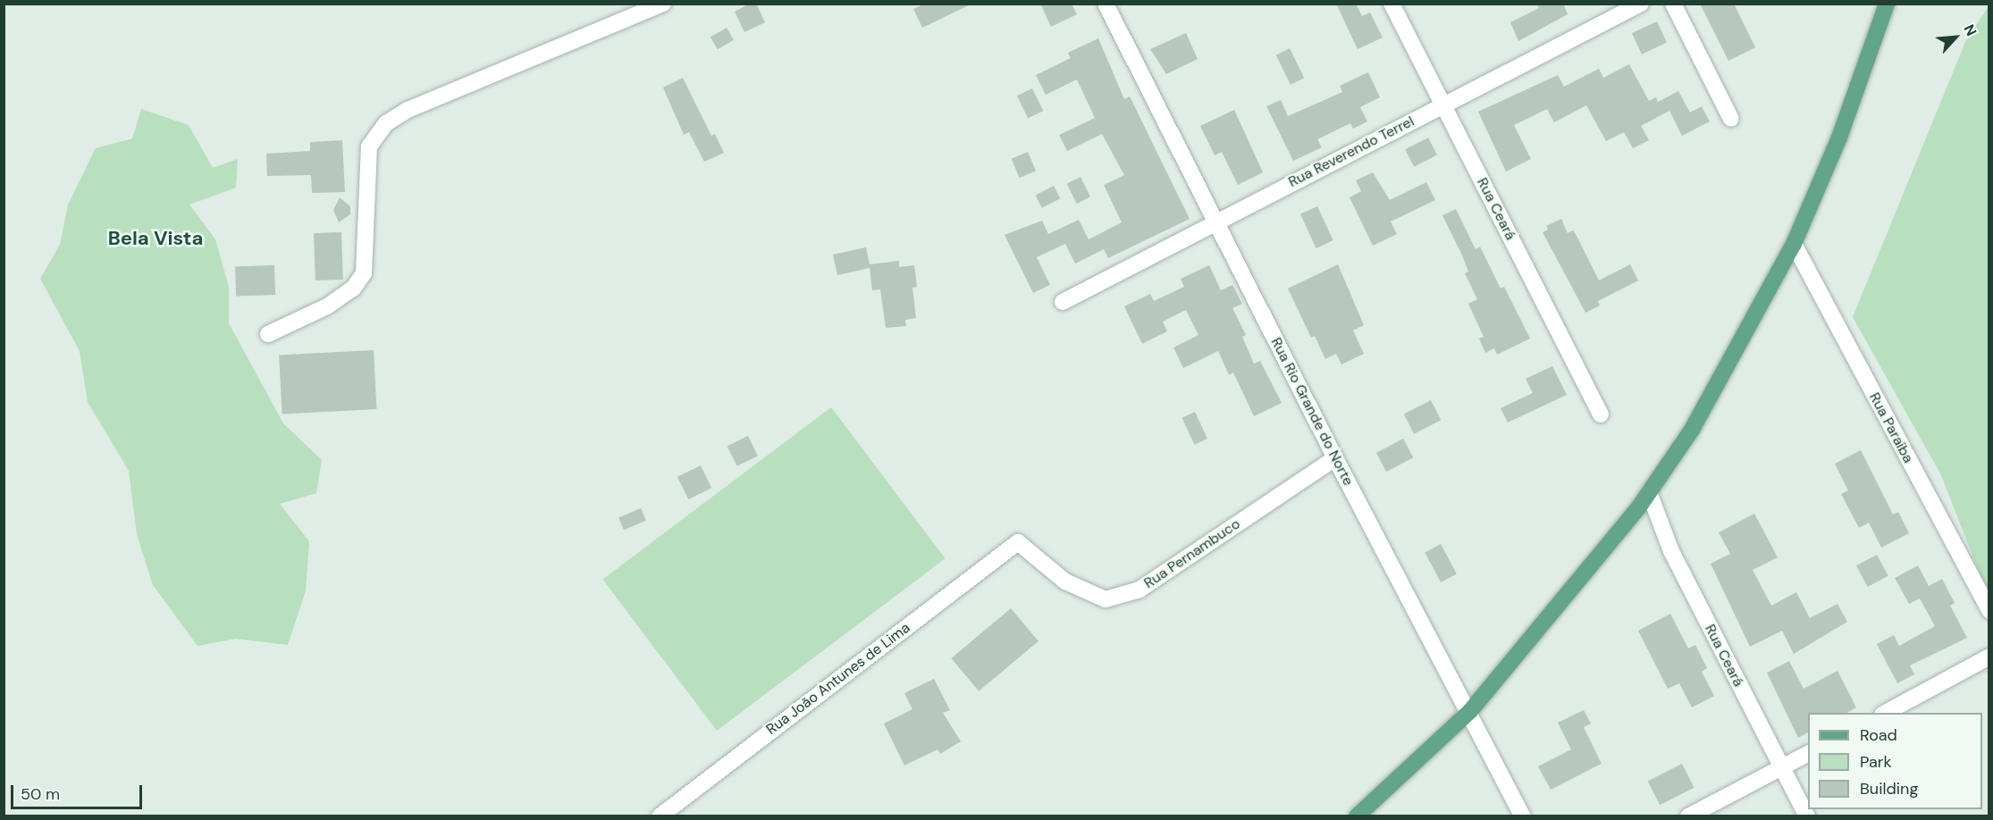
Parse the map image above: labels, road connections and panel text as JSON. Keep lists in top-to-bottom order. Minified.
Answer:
{"streets":{"street":["Rua Reverendo Terrel","Rua Ceará","Rua Rio Grande do Norte","Rua Paraíba","Rua Pernambuco","Rua João Antunes de Lima"]},"crossings":[["Rua Reverendo Terrel","Rua Ceará"],["Rua Reverendo Terrel","Rua Rio Grande do Norte"],["Rua Rio Grande do Norte","Rua Pernambuco"],["Rua Pernambuco","Rua João Antunes de Lima"]],"districts":["Bela Vista"],"legend":["Road","Park","Building"],"scale_bar":"50 m","north":"top right"}
